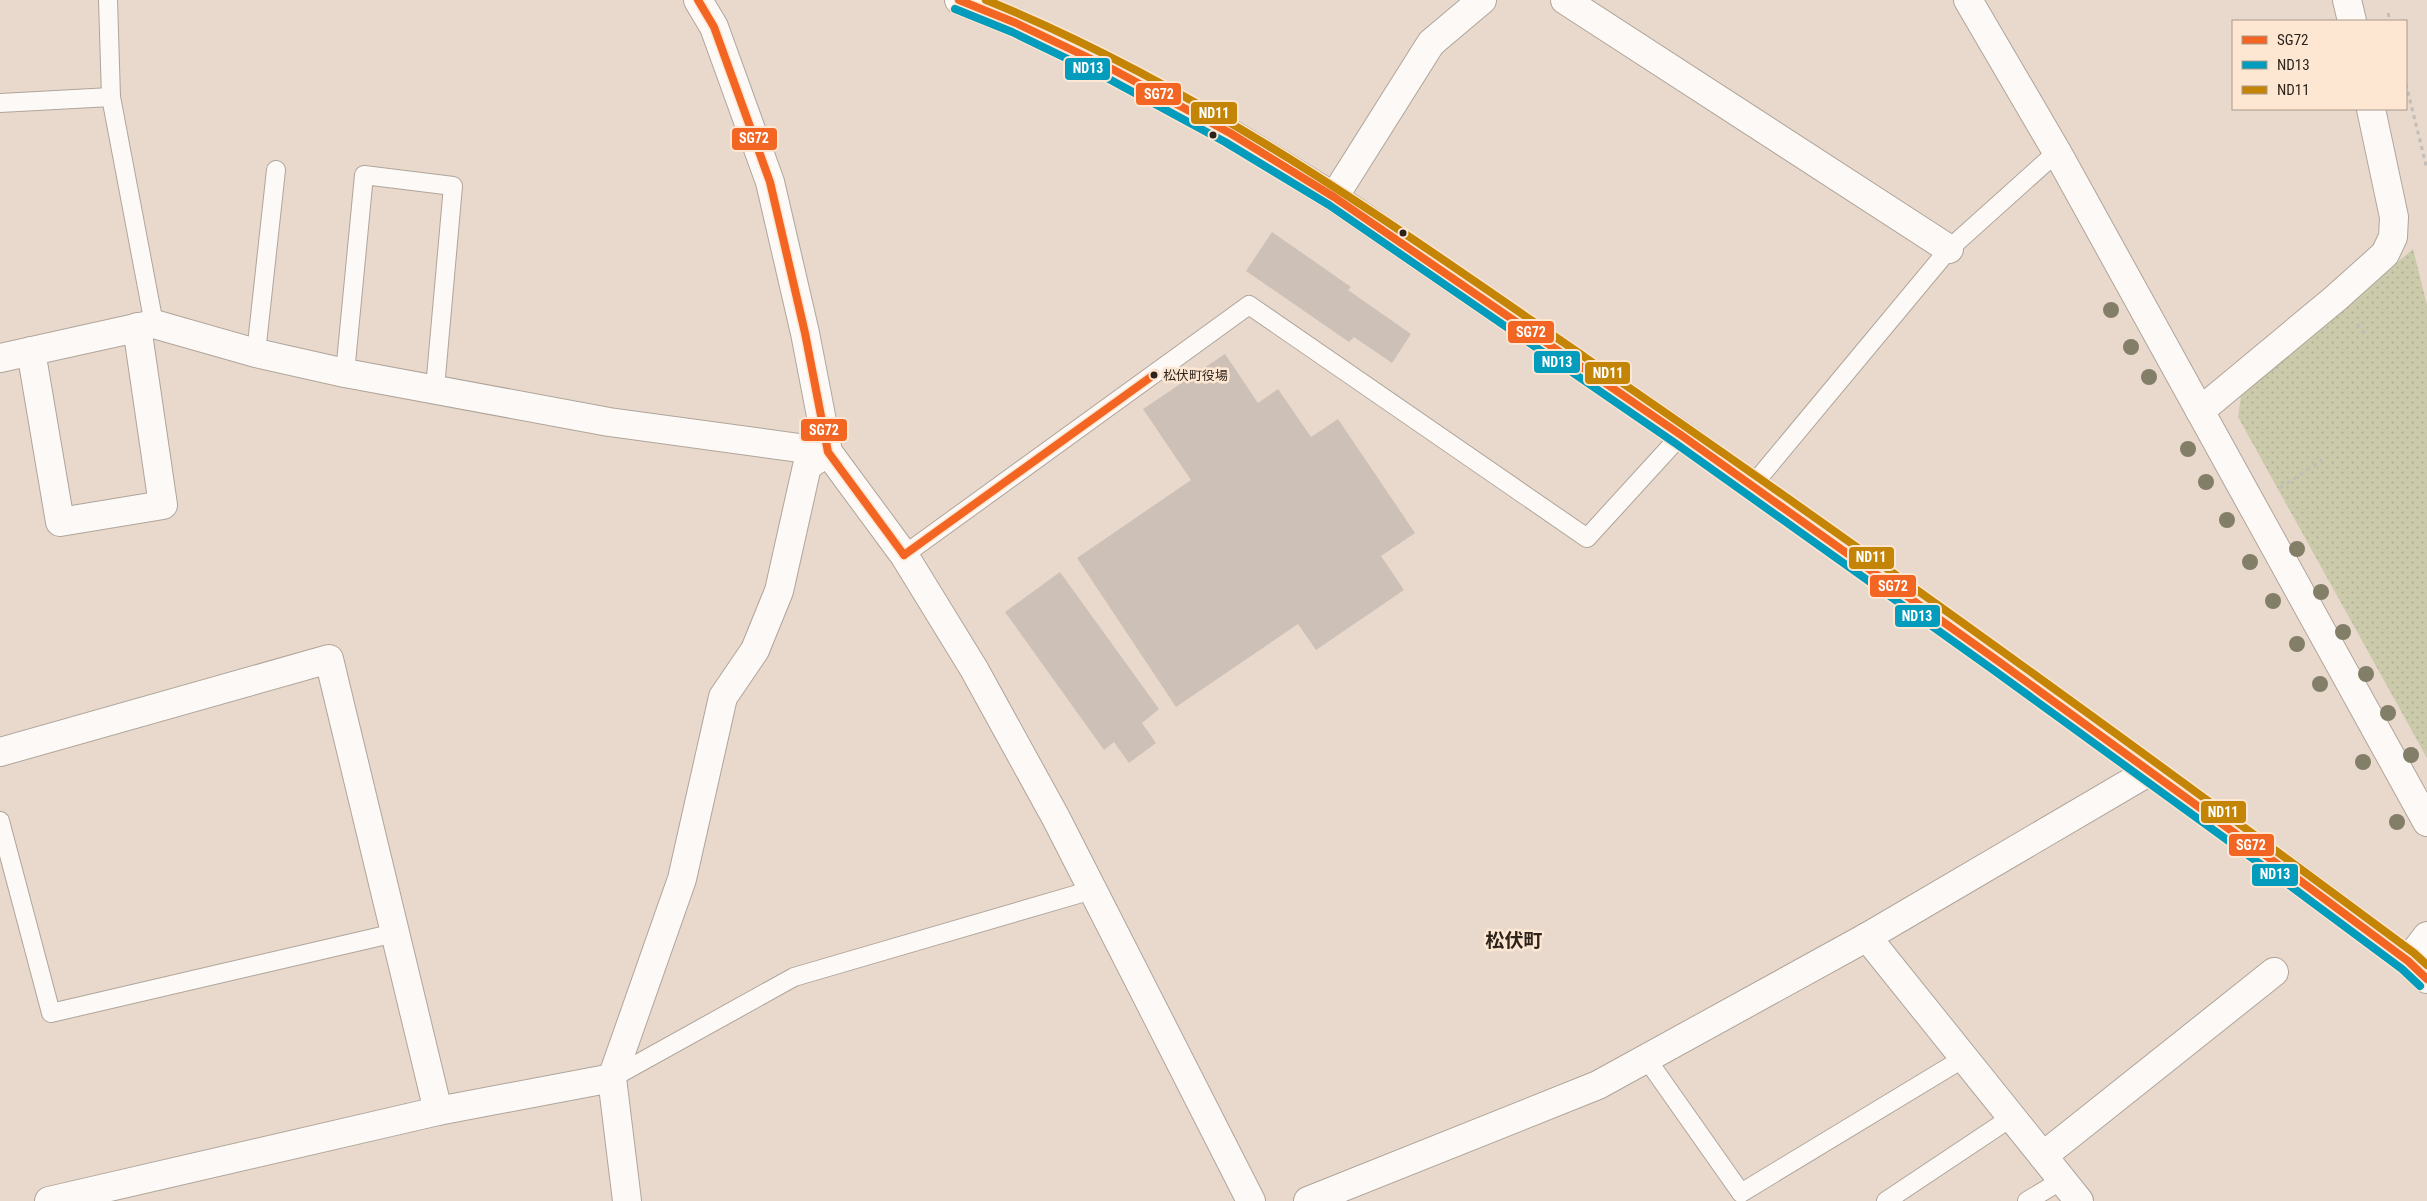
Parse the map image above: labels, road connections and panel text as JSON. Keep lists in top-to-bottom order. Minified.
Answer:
{"districts":["松伏町"],"places":["松伏町役場"],"lines":["transit line SG72","transit line ND11","transit line ND13"],"legend":["SG72","ND13","ND11"]}
